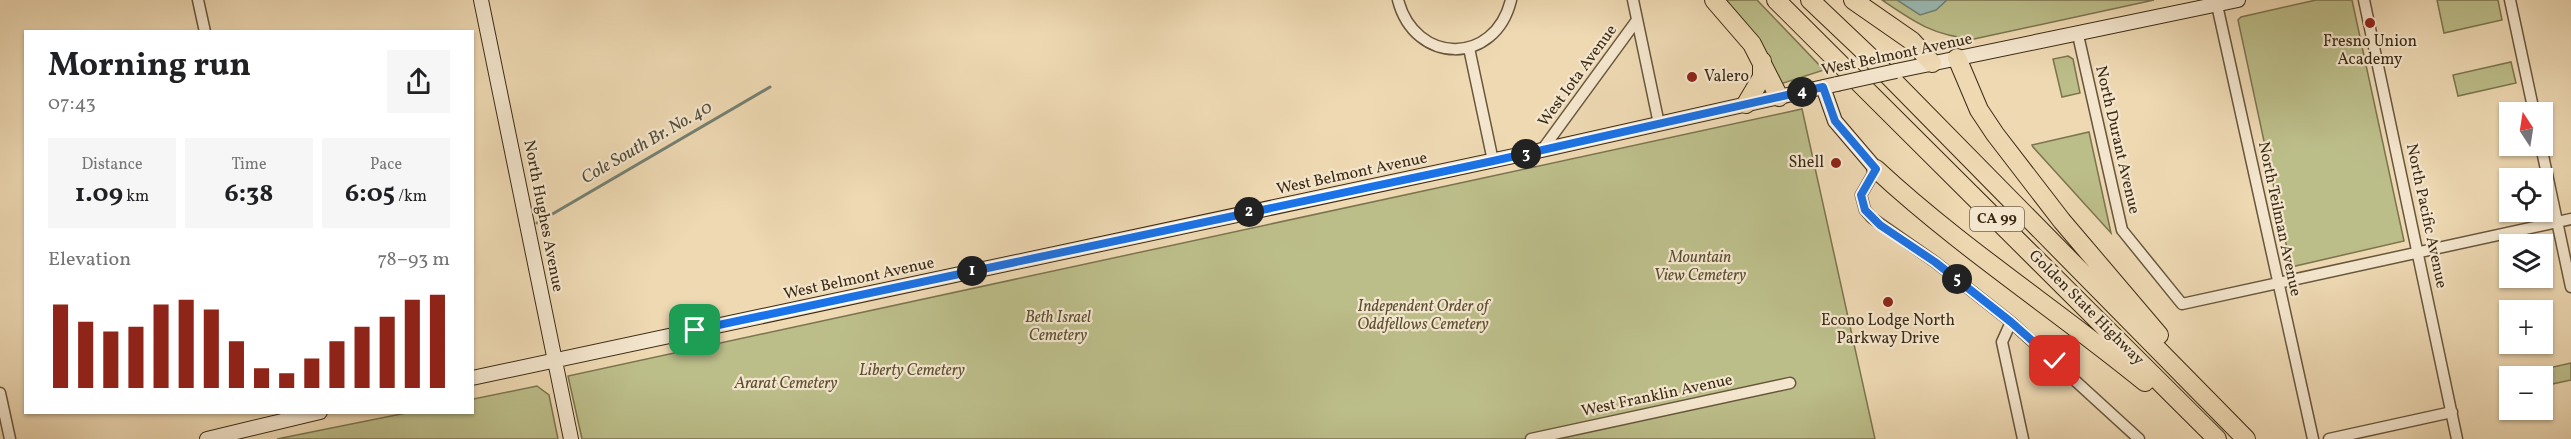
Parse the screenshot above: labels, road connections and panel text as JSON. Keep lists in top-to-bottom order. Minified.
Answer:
{"streets":{"highway":["CA 99","Golden State Highway"],"main road":["West Belmont Avenue","North Hughes Avenue"],"street":["West Iota Avenue","North Durant Avenue","North Pacific Avenue","North Teilman Avenue","West Franklin Avenue"]},"crossings":[["West Belmont Avenue","West Iota Avenue"],["West Belmont Avenue","North Durant Avenue"],["West Belmont Avenue","North Hughes Avenue"],["West Belmont Avenue","North Teilman Avenue"],["North Durant Avenue","North Teilman Avenue"]],"water":["Cole South Br. No. 40"],"parks":["Mountain View Cemetery","Independent Order of Oddfellows Cemetery","Beth Israel Cemetery","Liberty Cemetery","Ararat Cemetery"],"places":["Fresno Union Academy","Valero","Shell","Econo Lodge North Parkway Drive"],"north":"top","page":{"heading":["Morning run","07:43"],"pins":["4","3","2","1","5"],"map_buttons":["+","−"],"stats":[["Distance","1.09 km"],["Time","6:38"],["Pace","6:05 /km"]],"chart":["Elevation","78–93 m"]}}
